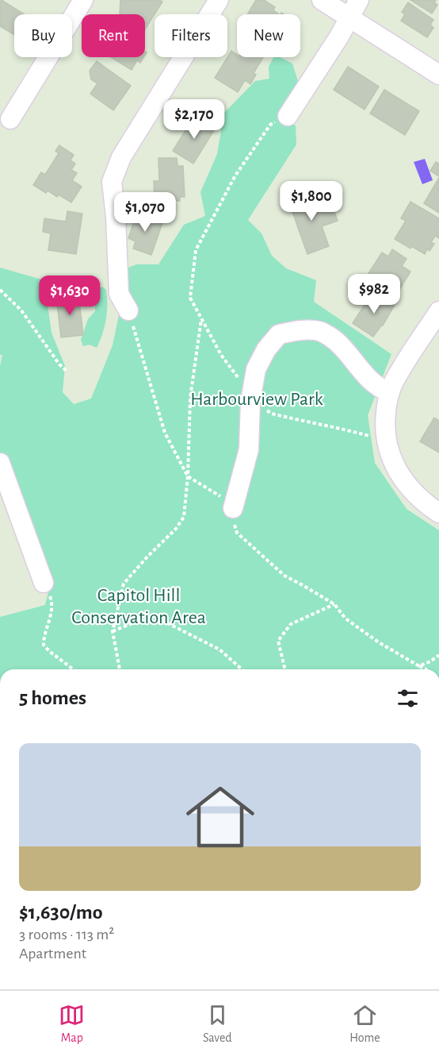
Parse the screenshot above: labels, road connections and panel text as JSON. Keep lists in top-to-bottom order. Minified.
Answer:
{"parks":["Harbourview Park","Capitol Hill Conservation Area"],"page":{"chip":["Buy","Rent","Filters","New"],"price":["$2,170","$1,800","$1,070","$982","$1,630"],"heading":"5 homes","list":[{"name":"$1,630/mo","note":"3 rooms · 113 m² · Apartment"}],"tabs":["Map","Saved","Home"]}}
